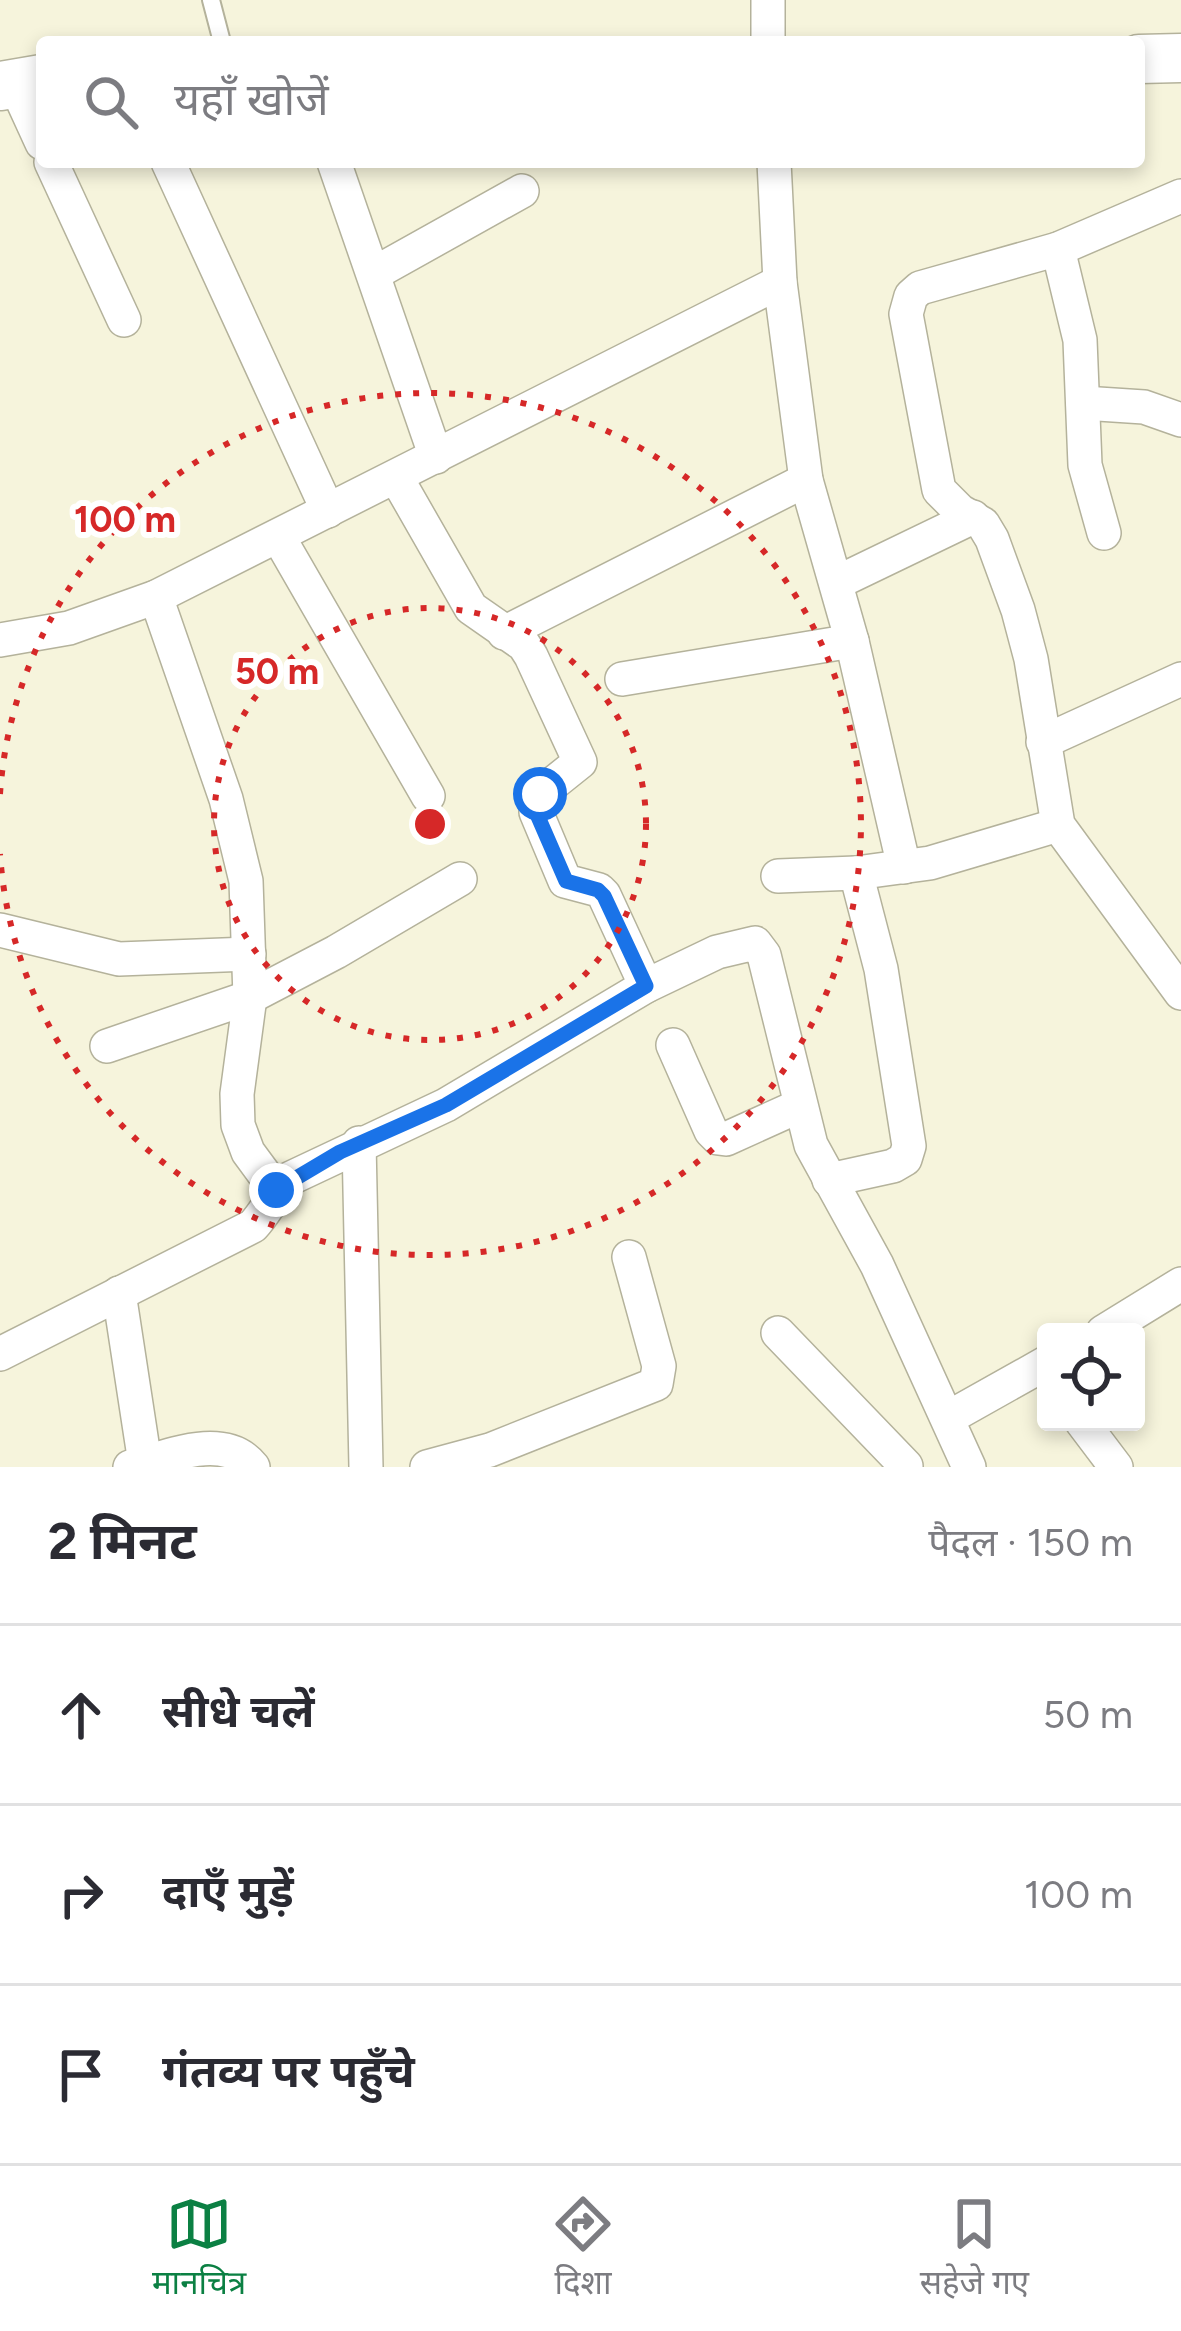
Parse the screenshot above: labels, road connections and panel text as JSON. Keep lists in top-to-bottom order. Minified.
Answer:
{"page":{"search":"यहाँ खोजें","heading":["2 मिनट","पैदल · 150 m"],"list":[["सीधे चलें","50 m"],["दाएँ मुड़ें","100 m"],"गंतव्य पर पहुँचे"],"nav":["मानचित्र","दिशा","सहेजे गए"]},"rings":["100 m","50 m"]}
